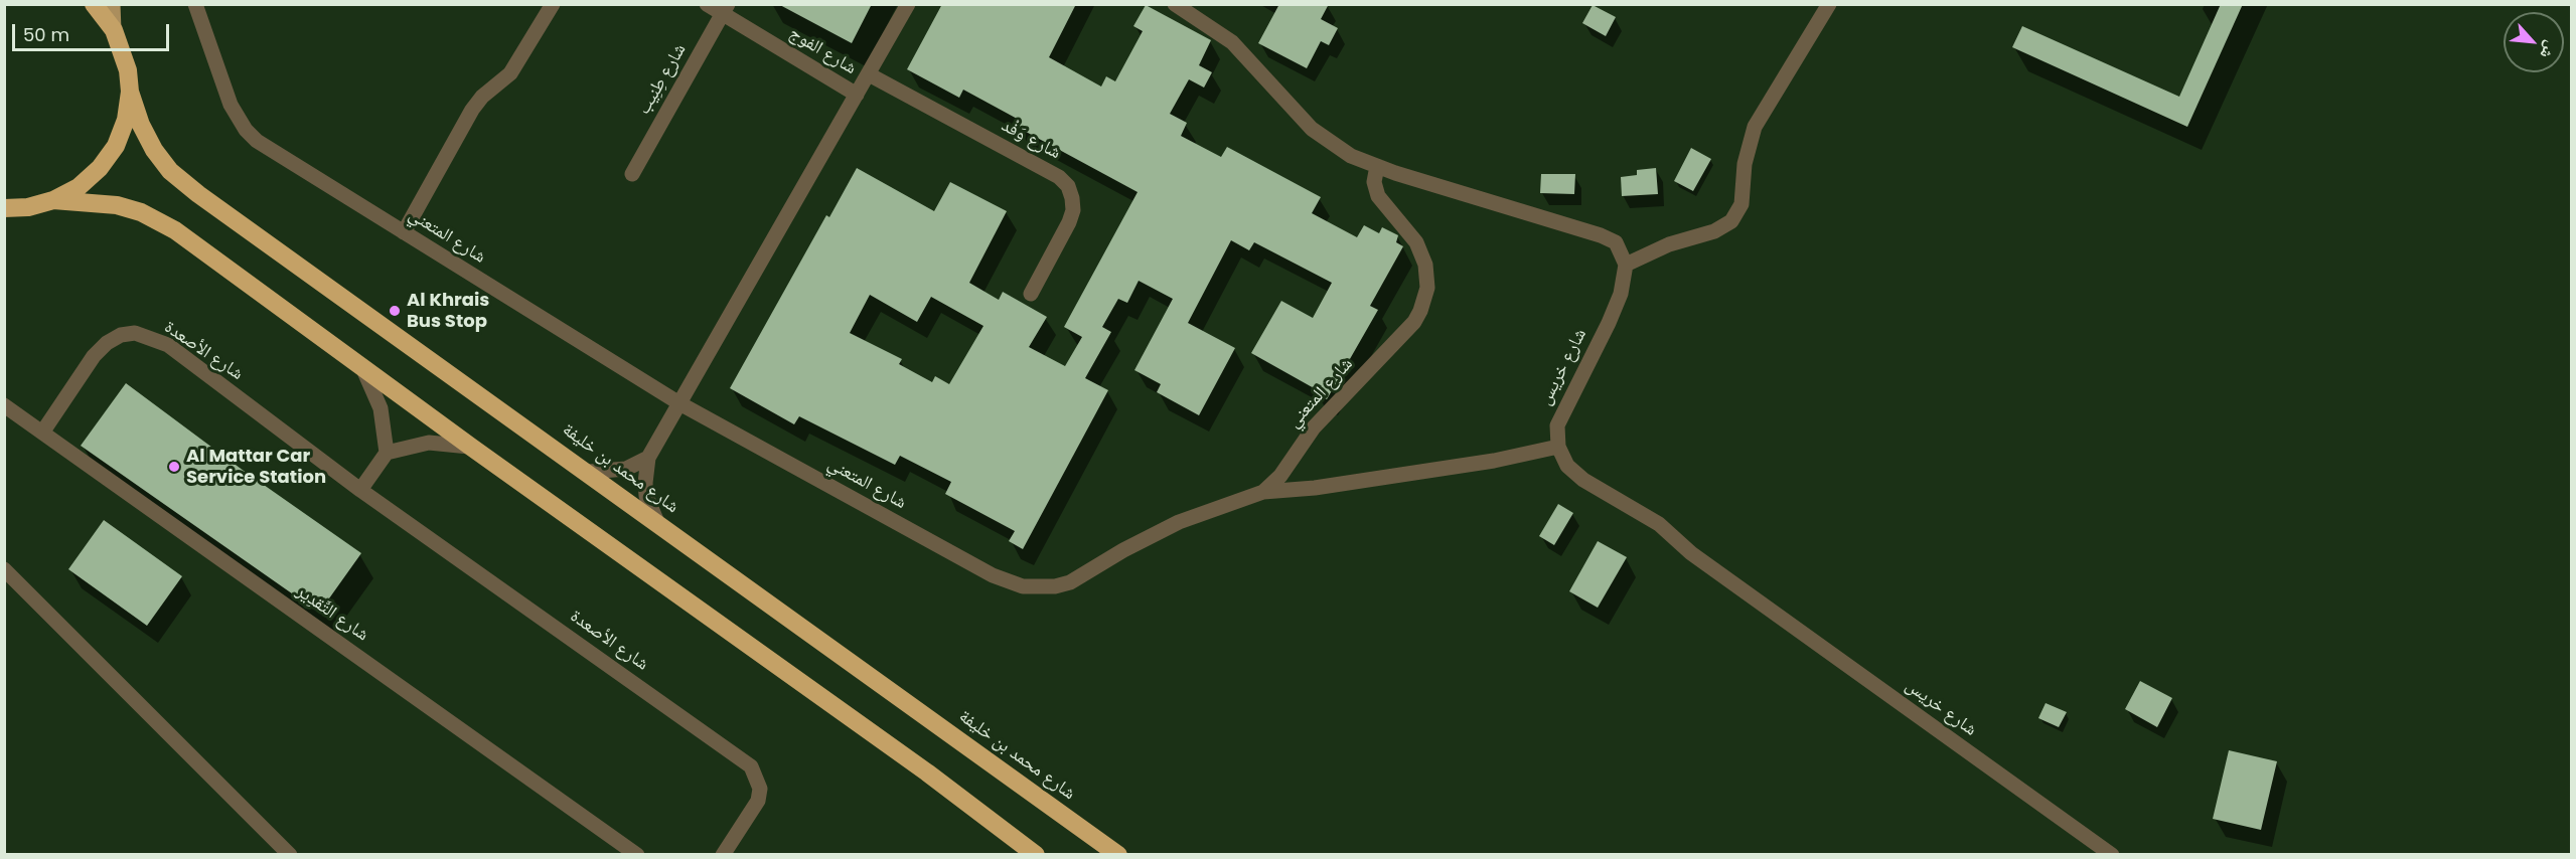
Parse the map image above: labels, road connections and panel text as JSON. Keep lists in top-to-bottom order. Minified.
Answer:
{"streets":{"highway":["شارع محمد بن خليفة"],"street":["شارع الفوج","شارع طِنِيب","شارع وَفْد","شارع المتعني","شارع الأصعدة","شارع خريس","شارع التَّقدِير"]},"crossings":[["شارع الفوج","شارع طِنِيب"],["شارع الأصعدة","شارع التَّقدِير"]],"places":["Al Khrais Bus Stop","Al Mattar Car Service Station"],"scale_bar":"50 m","north":"bottom right"}
